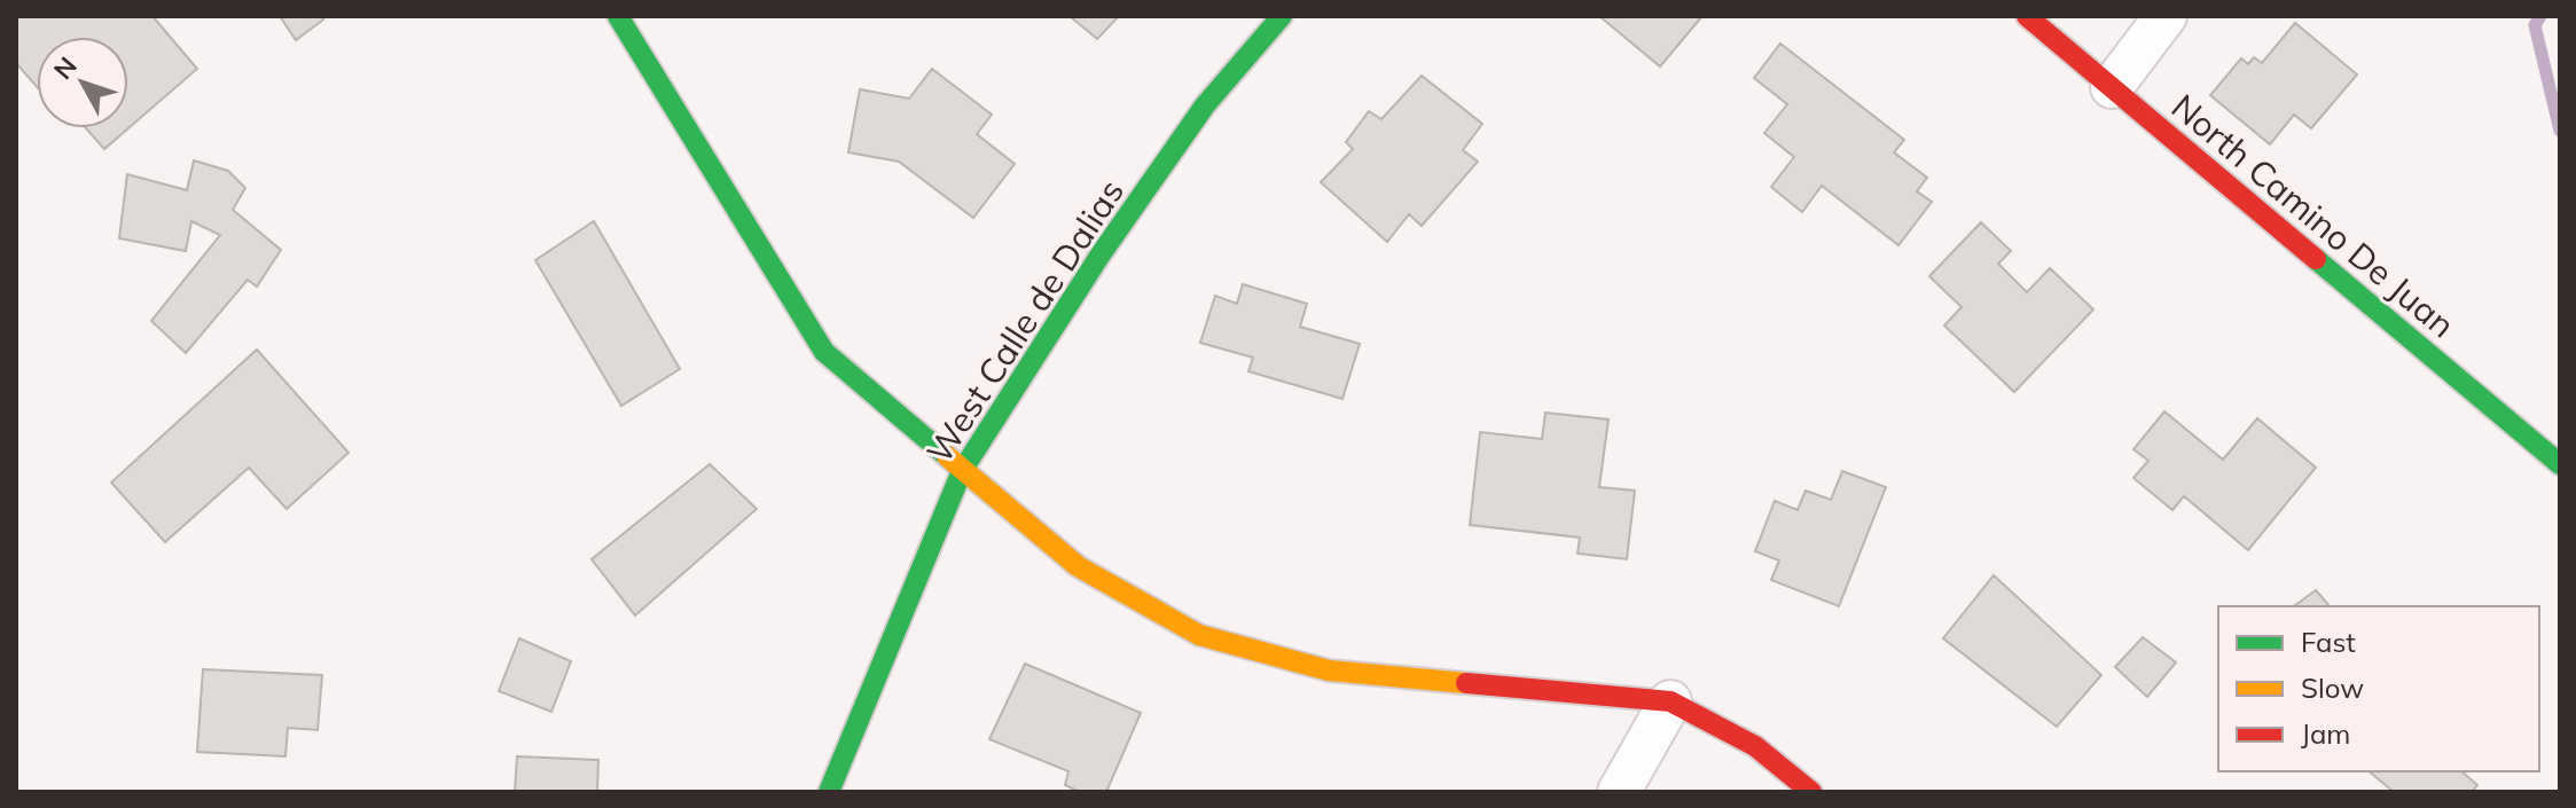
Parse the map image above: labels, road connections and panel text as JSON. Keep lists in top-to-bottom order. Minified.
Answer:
{"streets":{"street":["North Camino De Juan","West Calle de Dalias"]},"legend":["Fast","Slow","Jam"],"north":"top left"}
